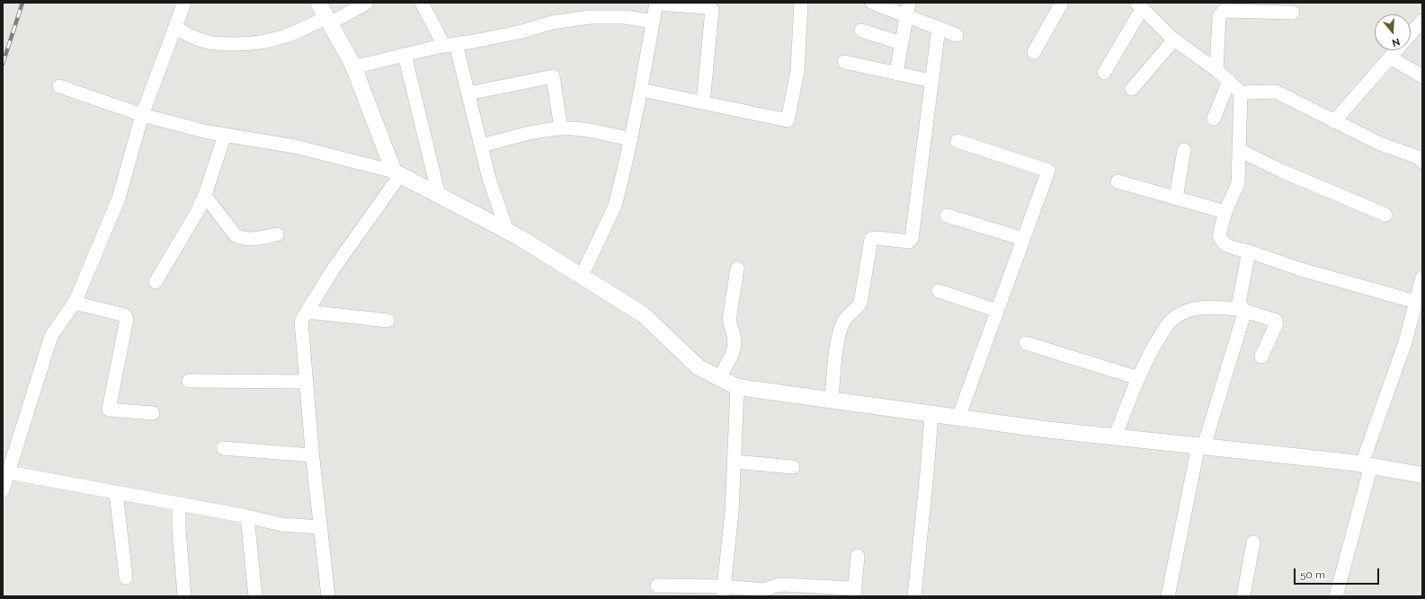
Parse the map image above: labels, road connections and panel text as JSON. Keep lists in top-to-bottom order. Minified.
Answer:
{"scale_bar":"50 m","north":"bottom"}
